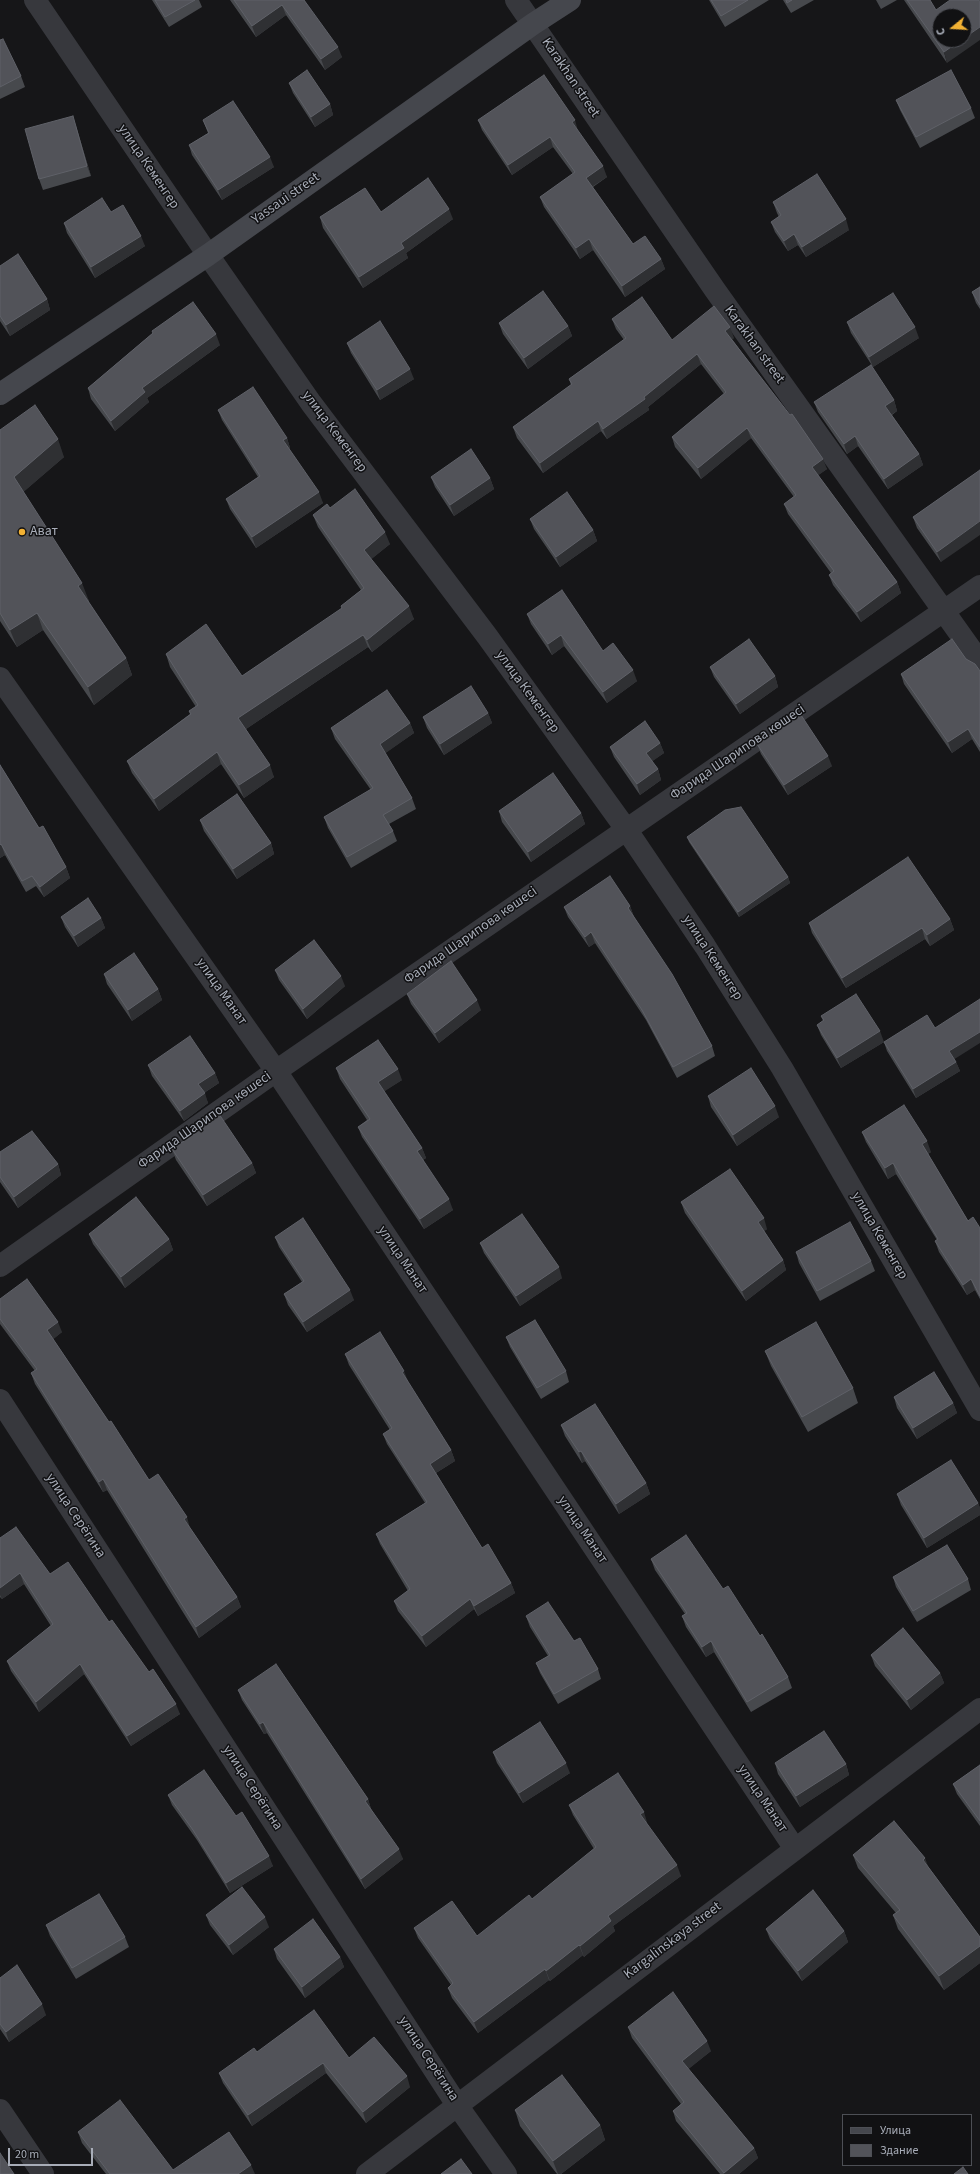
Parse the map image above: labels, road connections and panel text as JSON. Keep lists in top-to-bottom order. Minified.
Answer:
{"streets":{"main road":["Yassaui street"],"street":["Karakhan street","улица Кеменгер","Фарида Шарипова көшесі","улица Манат","улица Серёгина","Kargalinskaya street"]},"crossings":[["Karakhan street","Yassaui street"],["Karakhan street","Фарида Шарипова көшесі"],["улица Кеменгер","Yassaui street"],["улица Кеменгер","Фарида Шарипова көшесі"],["Фарида Шарипова көшесі","улица Манат"],["улица Манат","Kargalinskaya street"],["улица Серёгина","Kargalinskaya street"]],"places":["Ават"],"legend":["Улица","Здание"],"scale_bar":"20 m","north":"left"}
